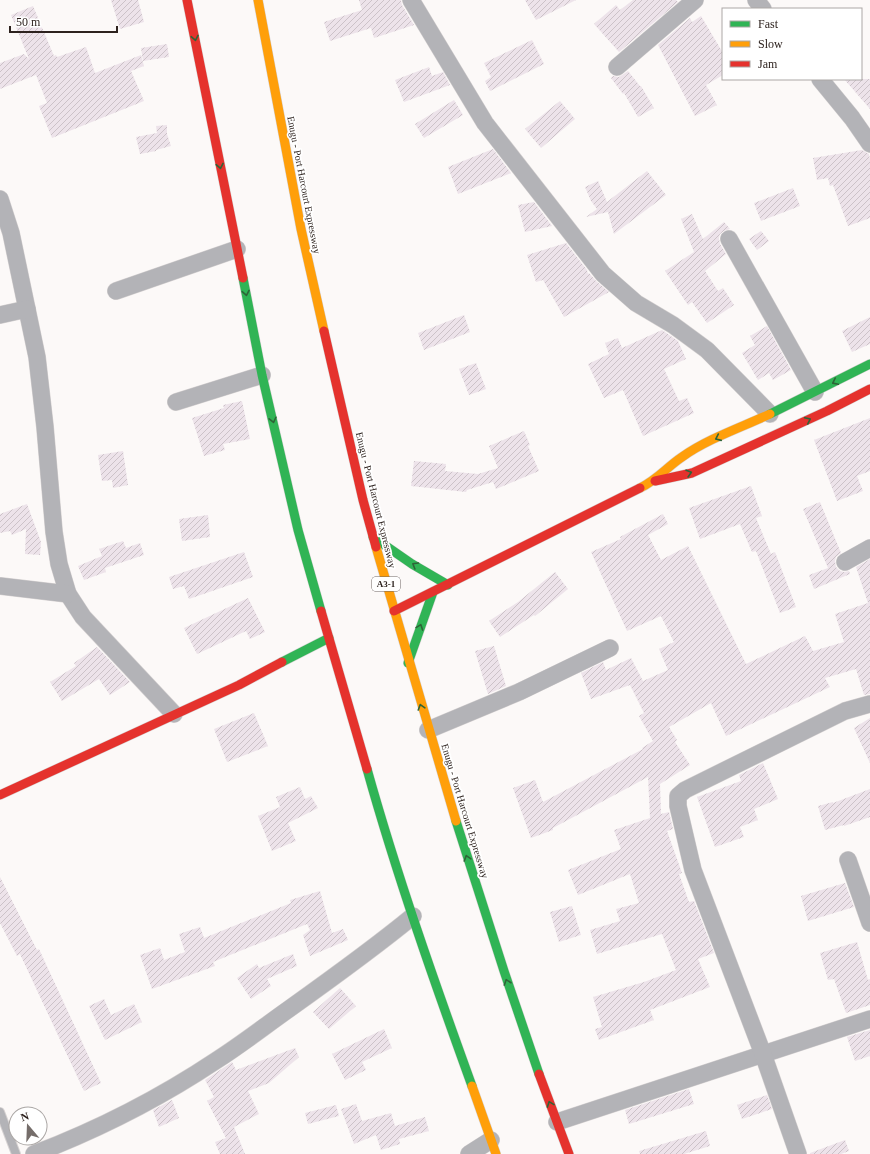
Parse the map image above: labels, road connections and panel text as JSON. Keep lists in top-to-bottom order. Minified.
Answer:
{"streets":{"main road":["Enugu - Port Harcourt Expressway","A3-1"]},"legend":["Fast","Slow","Jam"],"scale_bar":"50 m","north":"top"}
